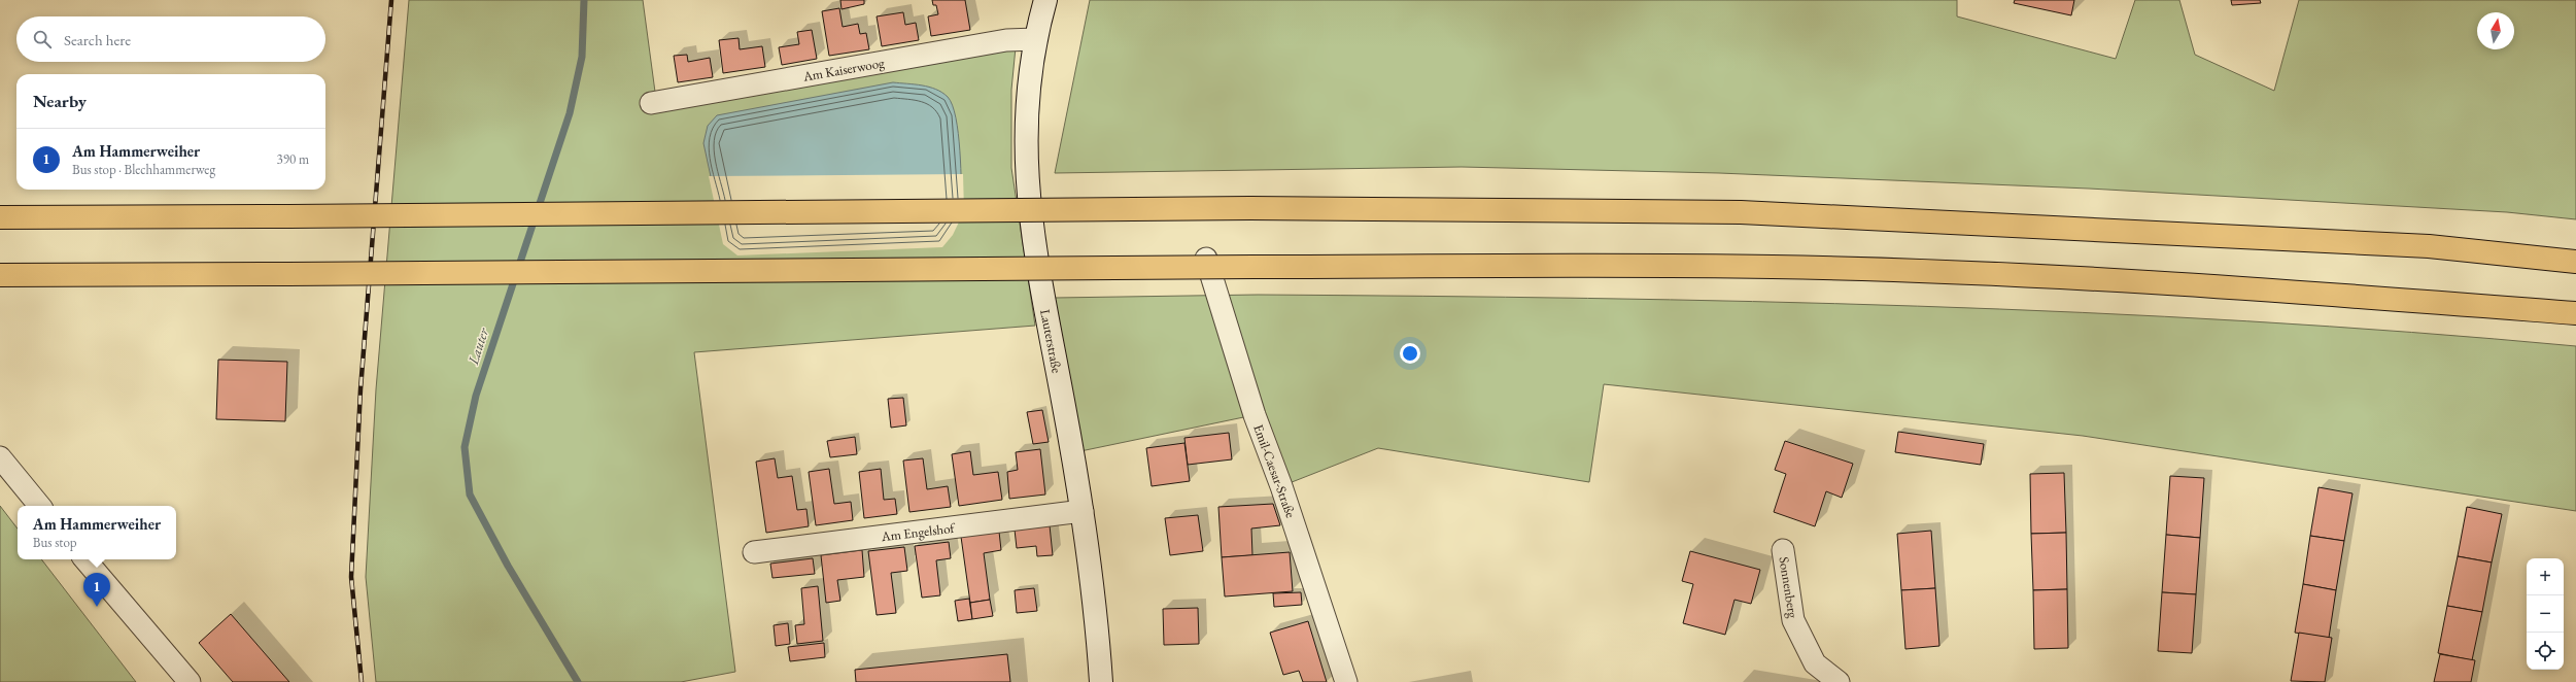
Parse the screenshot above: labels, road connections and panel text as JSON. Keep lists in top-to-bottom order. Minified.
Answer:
{"streets":{"main road":["Lauterstraße"],"street":["Am Kaiserwoog","Emil-Caesar-Straße","Am Engelshof","Sonnenberg"]},"crossings":[["Am Kaiserwoog","Lauterstraße"],["Lauterstraße","Am Engelshof"]],"water":["Lauter"],"north":"top","page":{"search":"Search here","heading":"Nearby","list":[{"mark":"1","name":"Am Hammerweiher","note":"Bus stop · Blechhammerweg","value":"390 m"}],"popup":["Am Hammerweiher","Bus stop"],"map_buttons":["+","−"],"pins":"1"}}
